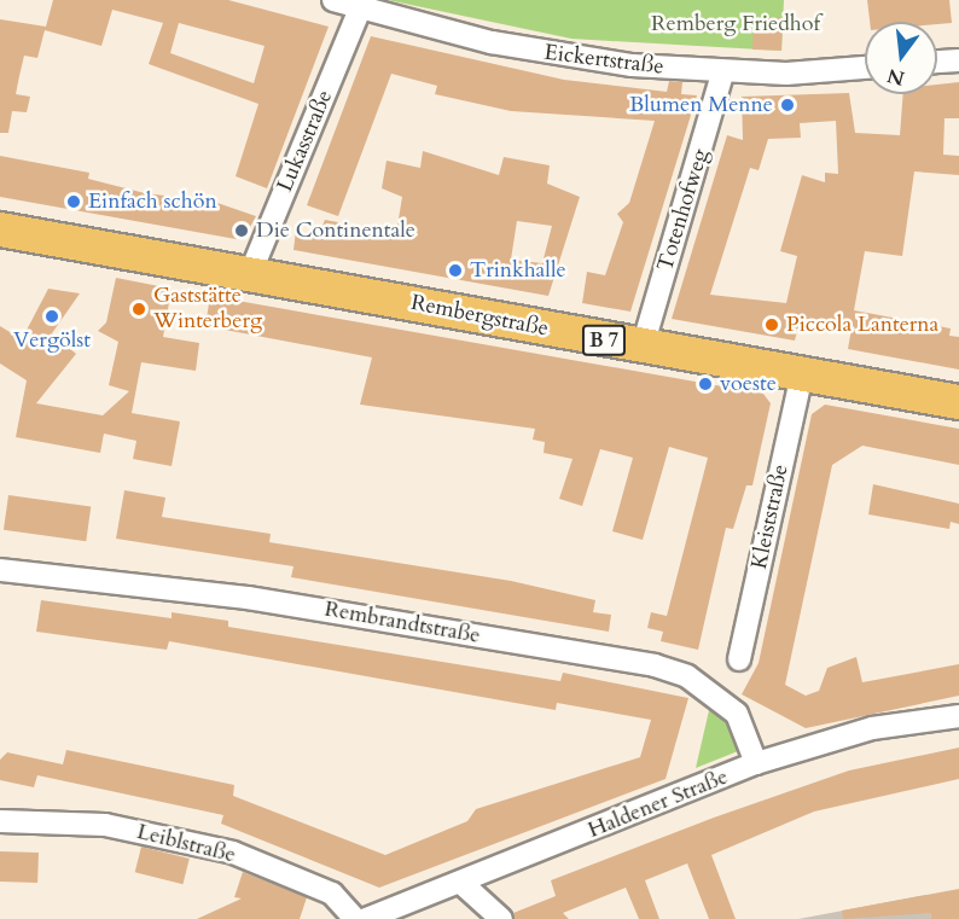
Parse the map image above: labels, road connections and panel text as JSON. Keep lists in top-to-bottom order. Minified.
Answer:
{"streets":{"main road":["Rembergstraße","B 7"],"street":["Eickertstraße","Lukasstraße","Totenhofweg","Kleiststraße","Rembrandtstraße","Haldener Straße","Leiblstraße"]},"crossings":[["Eickertstraße","Lukasstraße"],["Eickertstraße","Totenhofweg"],["Lukasstraße","Rembergstraße"],["Totenhofweg","Rembergstraße"],["Rembergstraße","Kleiststraße"],["Rembrandtstraße","Haldener Straße"]],"parks":["Remberg Friedhof"],"places":["Blumen Menne","Einfach schön","Die Continentale","Trinkhalle","Gaststätte Winterberg","Vergölst","Piccola Lanterna","voeste"],"north":"bottom"}
